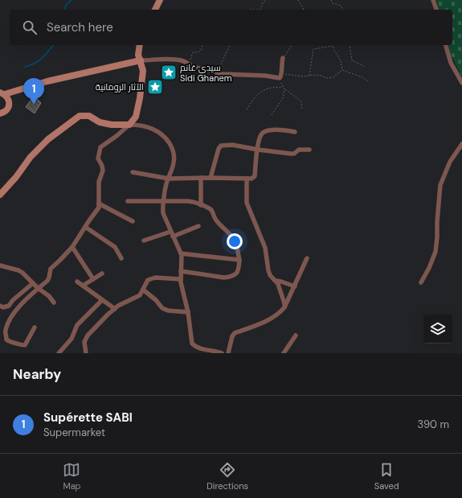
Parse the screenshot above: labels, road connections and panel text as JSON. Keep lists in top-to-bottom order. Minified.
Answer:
{"places":{"place":["سيدي غانم Sidi Ghanem","الآثار الرومانية"]},"page":{"search":"Search here","pins":"1","heading":"Nearby","list":[{"mark":"1","name":"Supérette SABI","note":"Supermarket","value":"390 m"}],"nav":["Map","Directions","Saved"]}}
